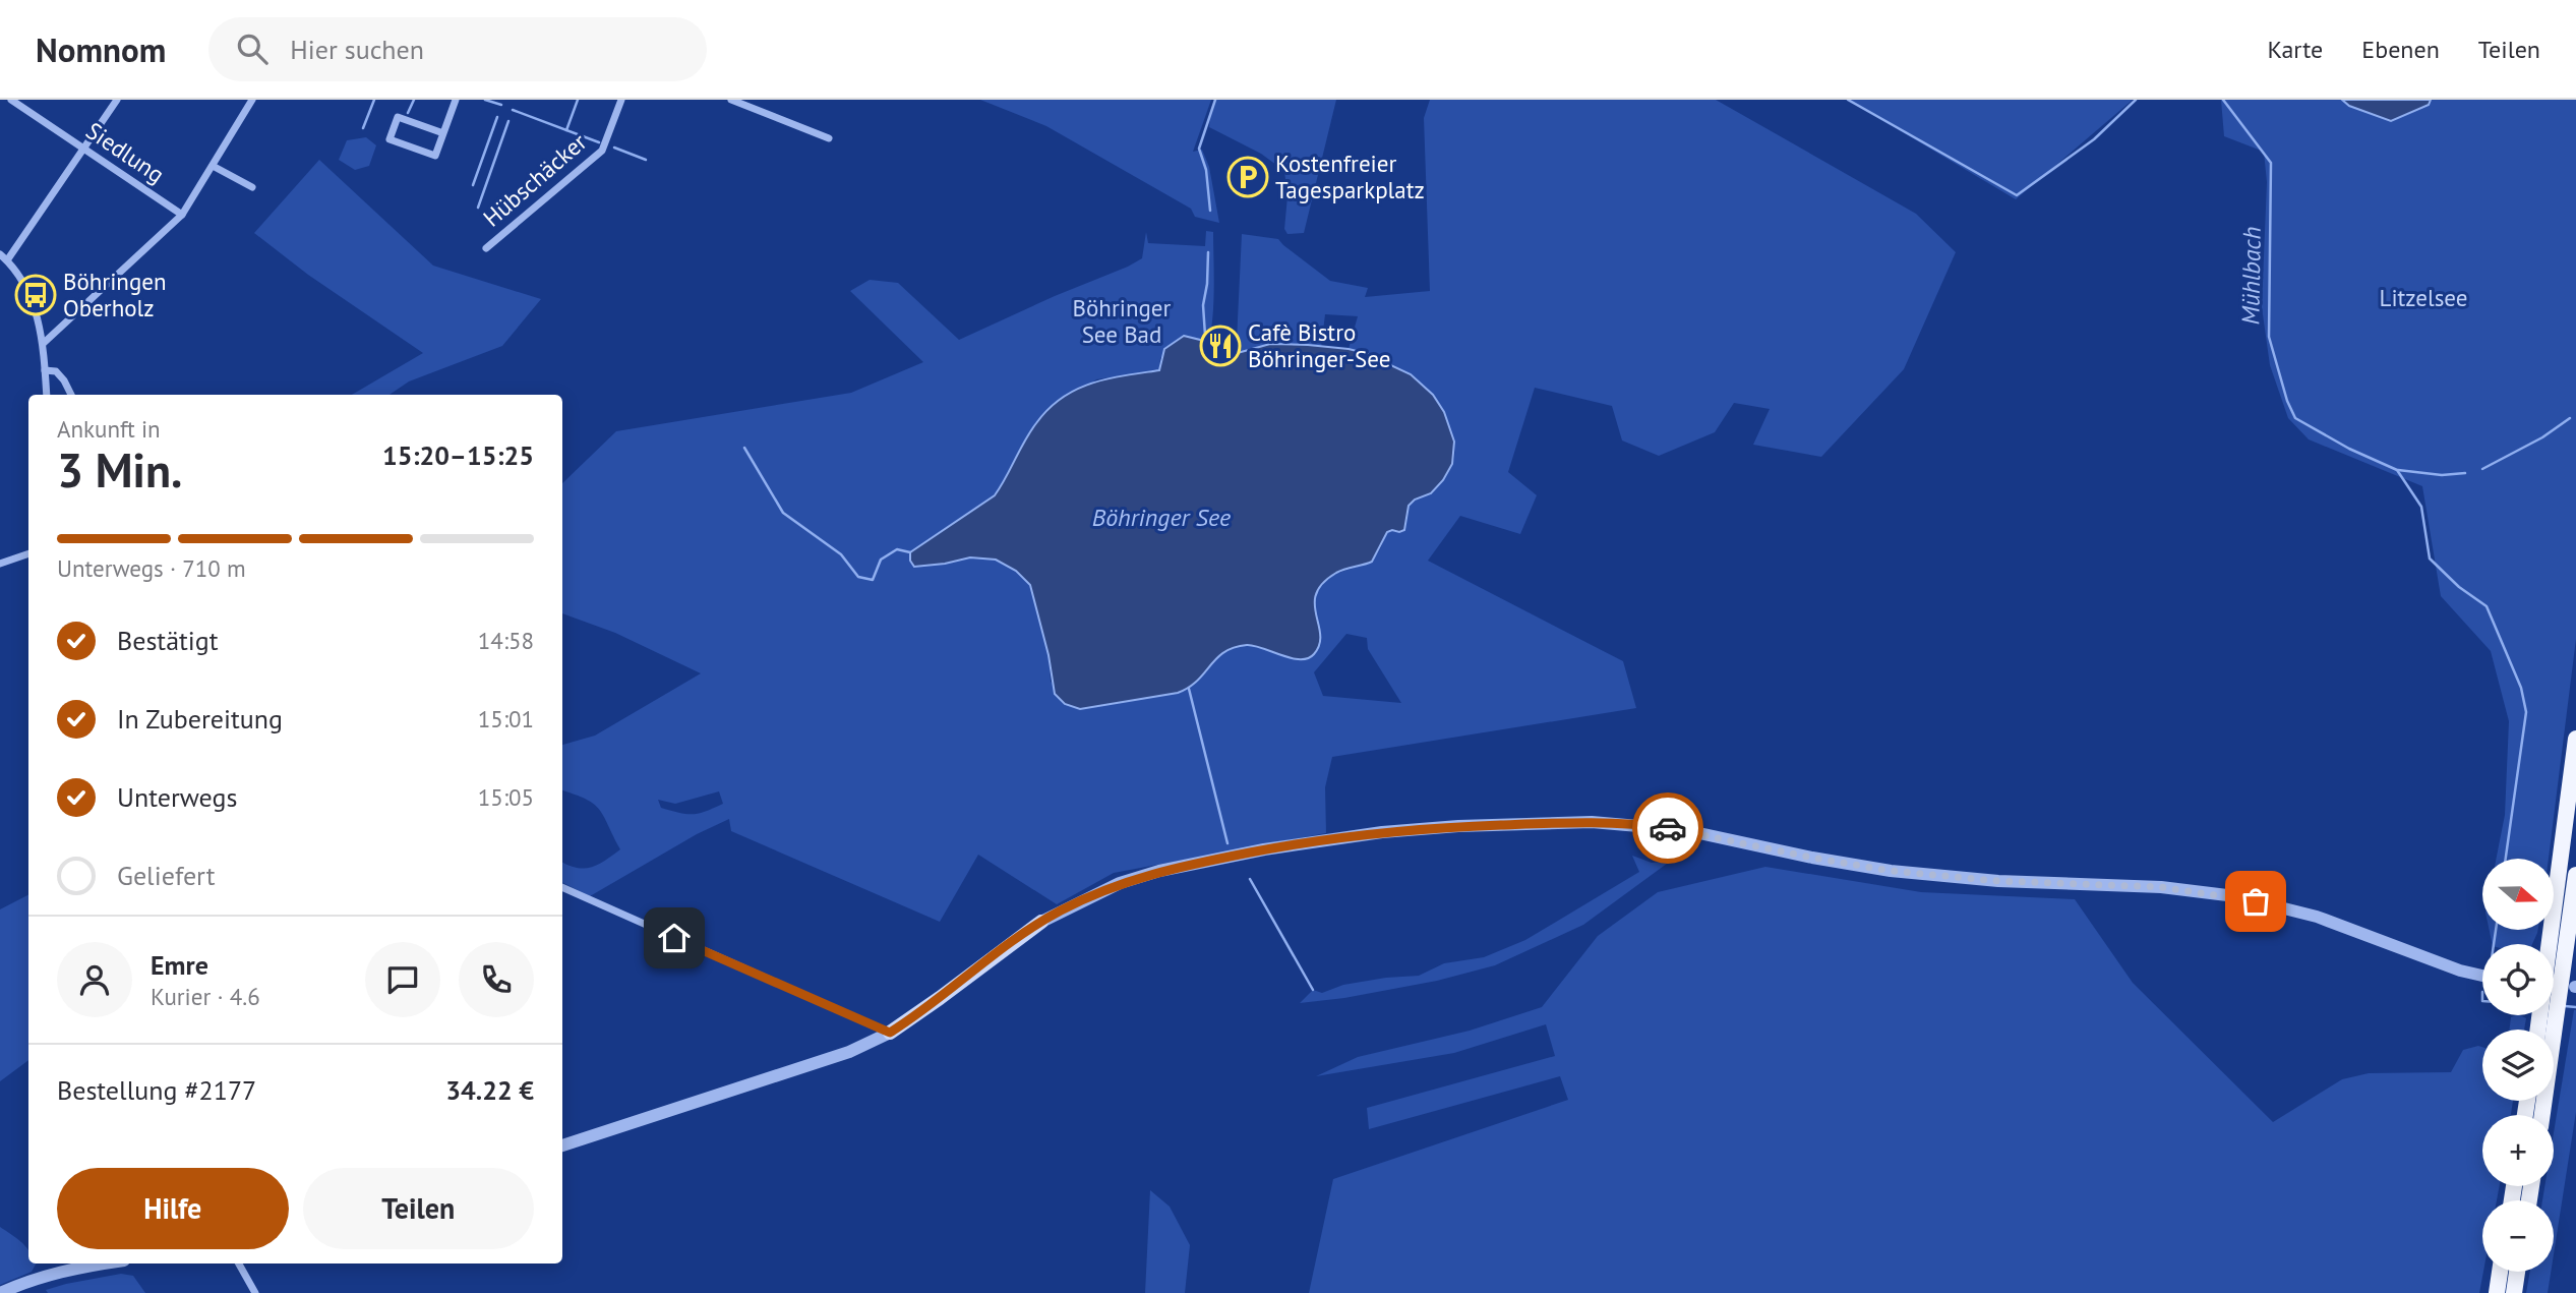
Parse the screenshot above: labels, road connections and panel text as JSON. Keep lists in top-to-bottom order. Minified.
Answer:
{"streets":{"street":["Siedlung","Hübschäcker"]},"water":["Mühlbach","Böhringer See"],"parks":["Litzelsee","Böhringer See Bad"],"places":{"parking":["Kostenfreier Tagesparkplatz"],"bus stop":["Böhringen Oberholz"],"restaurant":["Cafè Bistro Böhringer-See"]},"north":"right","page":{"header":"Nomnom","search":"Hier suchen","nav":["Karte","Ebenen","Teilen"],"heading":["3 Min.","Ankunft in","15:20–15:25"],"panel":["Emre","Kurier · 4.6","Bestellung #2177","34.22 €"],"bar":"Unterwegs · 710 m","list":[["Bestätigt","14:58"],["In Zubereitung","15:01"],["Unterwegs","15:05"],"Geliefert"],"map_buttons":["+","−"],"buttons":["Hilfe","Teilen"]}}
